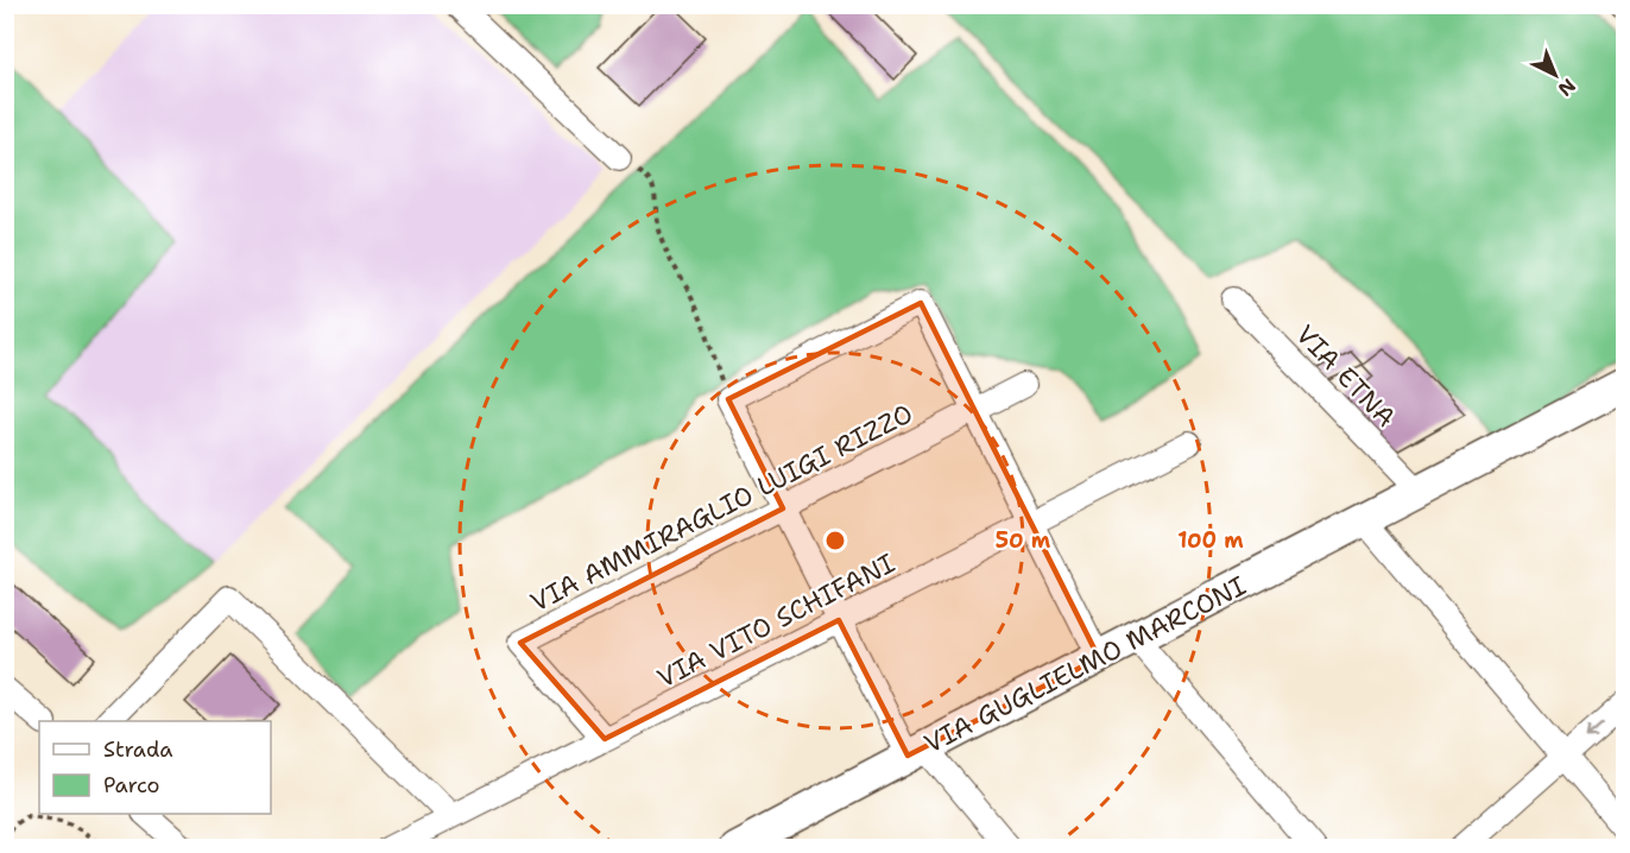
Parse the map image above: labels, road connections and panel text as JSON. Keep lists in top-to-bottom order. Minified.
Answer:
{"streets":{"main road":["VIA GUGLIELMO MARCONI"],"street":["VIA ETNA","VIA AMMIRAGLIO LUIGI RIZZO","VIA VITO SCHIFANI"]},"crossings":[["VIA ETNA","VIA GUGLIELMO MARCONI"],["VIA AMMIRAGLIO LUIGI RIZZO","VIA VITO SCHIFANI"]],"legend":["Strada","Parco"],"north":"bottom right","rings":["50 m","100 m"]}
